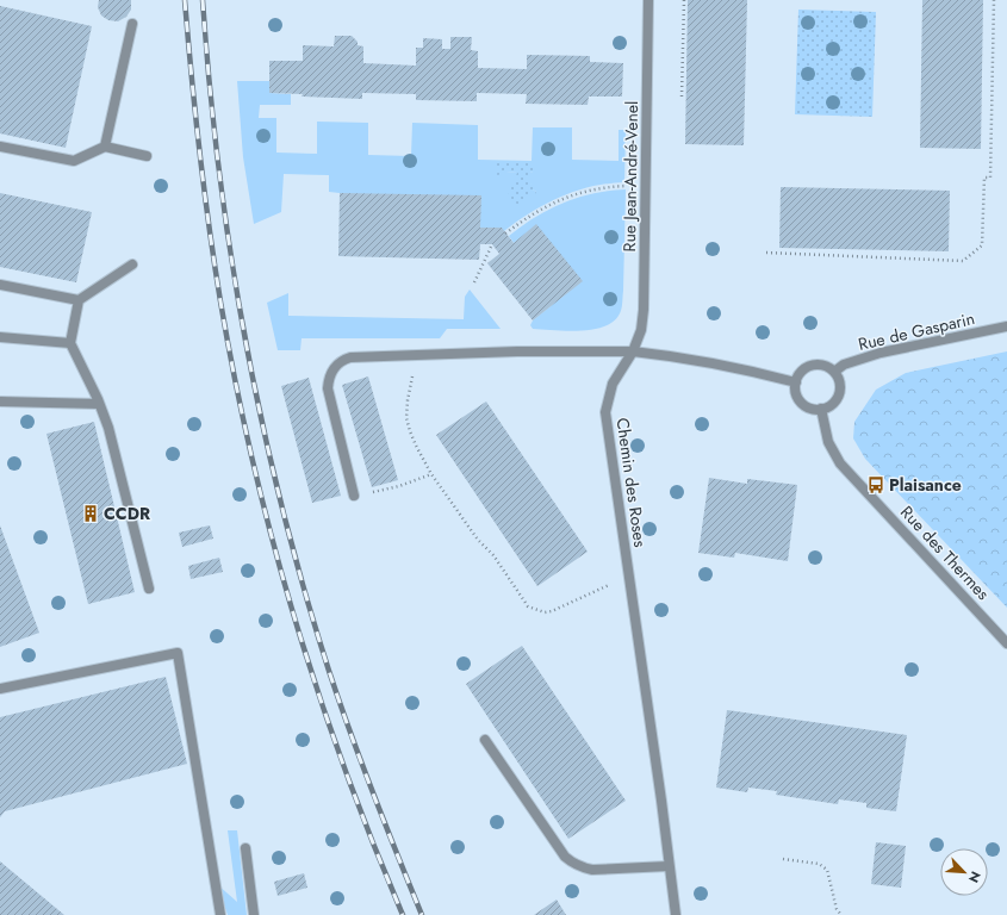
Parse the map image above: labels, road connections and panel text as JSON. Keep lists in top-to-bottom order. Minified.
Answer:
{"streets":{"street":["Rue Jean-André-Venel","Rue de Gasparin","Chemin des Roses","Rue des Thermes"]},"crossings":[["Rue Jean-André-Venel","Chemin des Roses"],["Rue de Gasparin","Rue des Thermes"]],"places":{"bus stop":["Plaisance"],"building":["CCDR"]},"north":"bottom right"}
